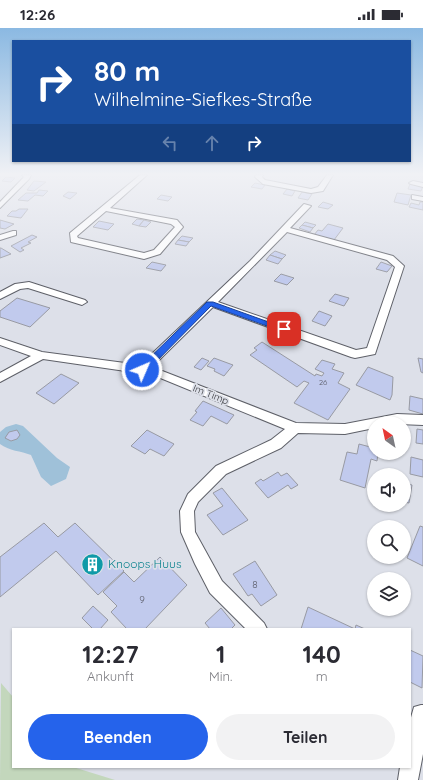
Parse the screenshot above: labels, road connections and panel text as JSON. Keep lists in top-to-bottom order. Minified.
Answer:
{"streets":{"street":["Im Timp"]},"places":{"building":["Knoops Huus"]},"house_numbers":["26","8","9"],"north":"top left","page":{"status":"12:26","turn":["80 m","Wilhelmine-Siefkes-Straße"],"eta":["12:27","Ankunft","1","Min.","140","m"],"buttons":["Beenden","Teilen"]}}
